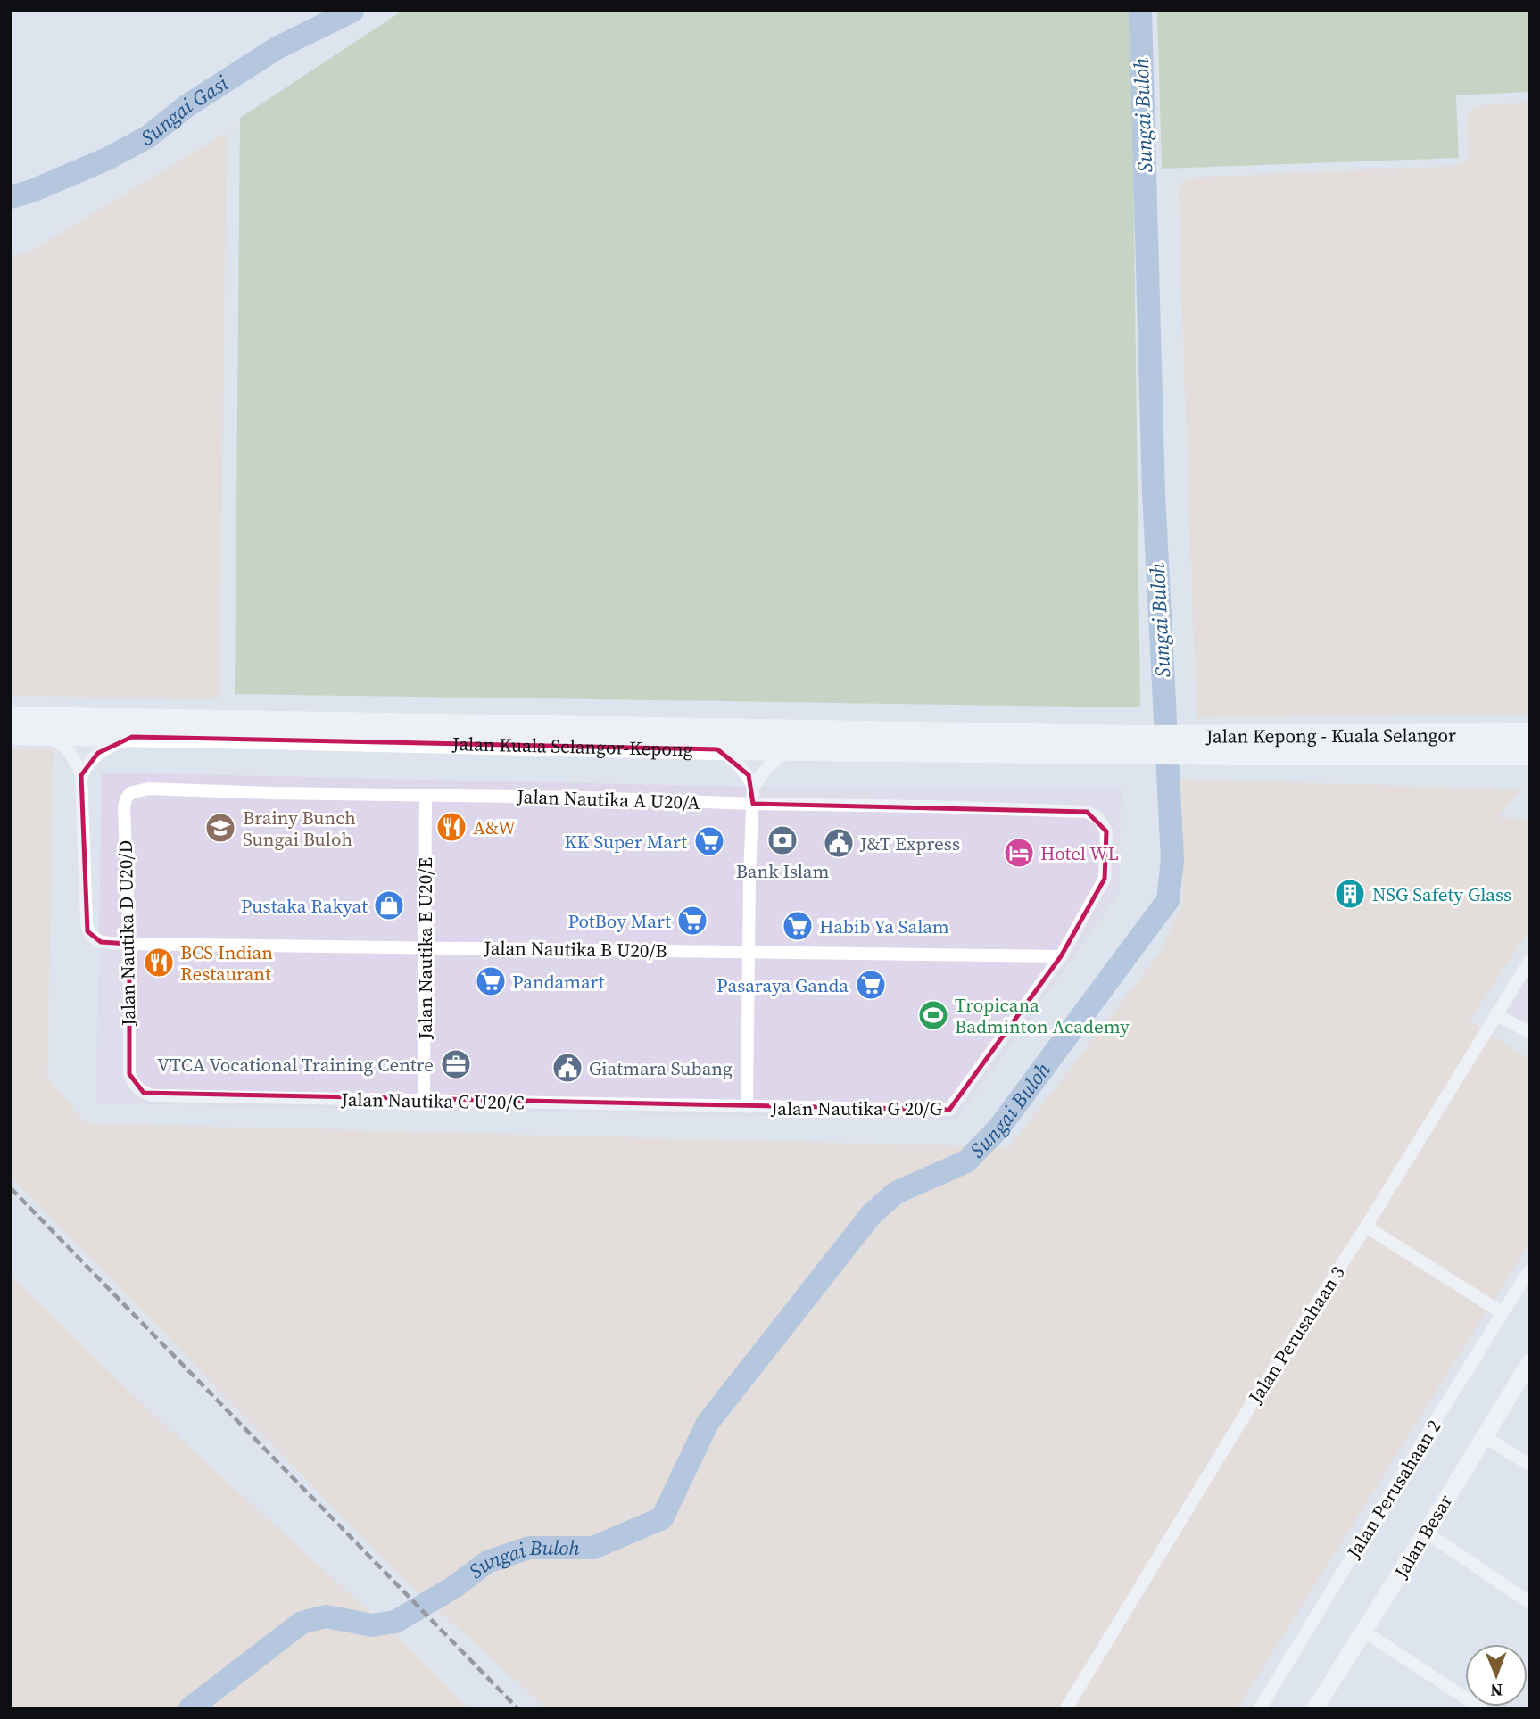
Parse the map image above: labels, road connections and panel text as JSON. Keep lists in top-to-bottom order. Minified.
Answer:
{"streets":{"highway":["Jalan Kepong - Kuala Selangor","Jalan Kuala Selangor-Kepong"],"street":["Jalan Nautika A U20/A","Jalan Nautika D U20/D","Jalan Nautika E U20/E","Jalan Nautika B U20/B","Jalan Nautika C U20/C","Jalan Nautika G 20/G","Jalan Perusahaan 3","Jalan Perusahaan 2","Jalan Besar"]},"crossings":[["Jalan Kepong - Kuala Selangor","Jalan Kuala Selangor-Kepong"],["Jalan Nautika A U20/A","Jalan Nautika D U20/D"],["Jalan Nautika A U20/A","Jalan Nautika E U20/E"],["Jalan Nautika A U20/A","Jalan Nautika G 20/G"],["Jalan Nautika D U20/D","Jalan Nautika B U20/B"],["Jalan Nautika D U20/D","Jalan Nautika C U20/C"],["Jalan Nautika E U20/E","Jalan Nautika B U20/B"],["Jalan Nautika E U20/E","Jalan Nautika C U20/C"],["Jalan Nautika B U20/B","Jalan Nautika G 20/G"],["Jalan Nautika C U20/C","Jalan Nautika G 20/G"]],"water":["Sungai Gasi","Sungai Buloh"],"places":{"restaurant":["A&W","BCS Indian Restaurant"],"school or university":["Brainy Bunch Sungai Buloh"],"bank":["Bank Islam"],"supermarket":["KK Super Mart","PotBoy Mart","Habib Ya Salam","Pandamart","Pasaraya Ganda"],"public building":["J&T Express","Giatmara Subang"],"hotel":["Hotel WL"],"building":["NSG Safety Glass"],"shop":["Pustaka Rakyat"],"sports":["Tropicana Badminton Academy"],"office":["VTCA Vocational Training Centre"]},"north":"bottom"}
